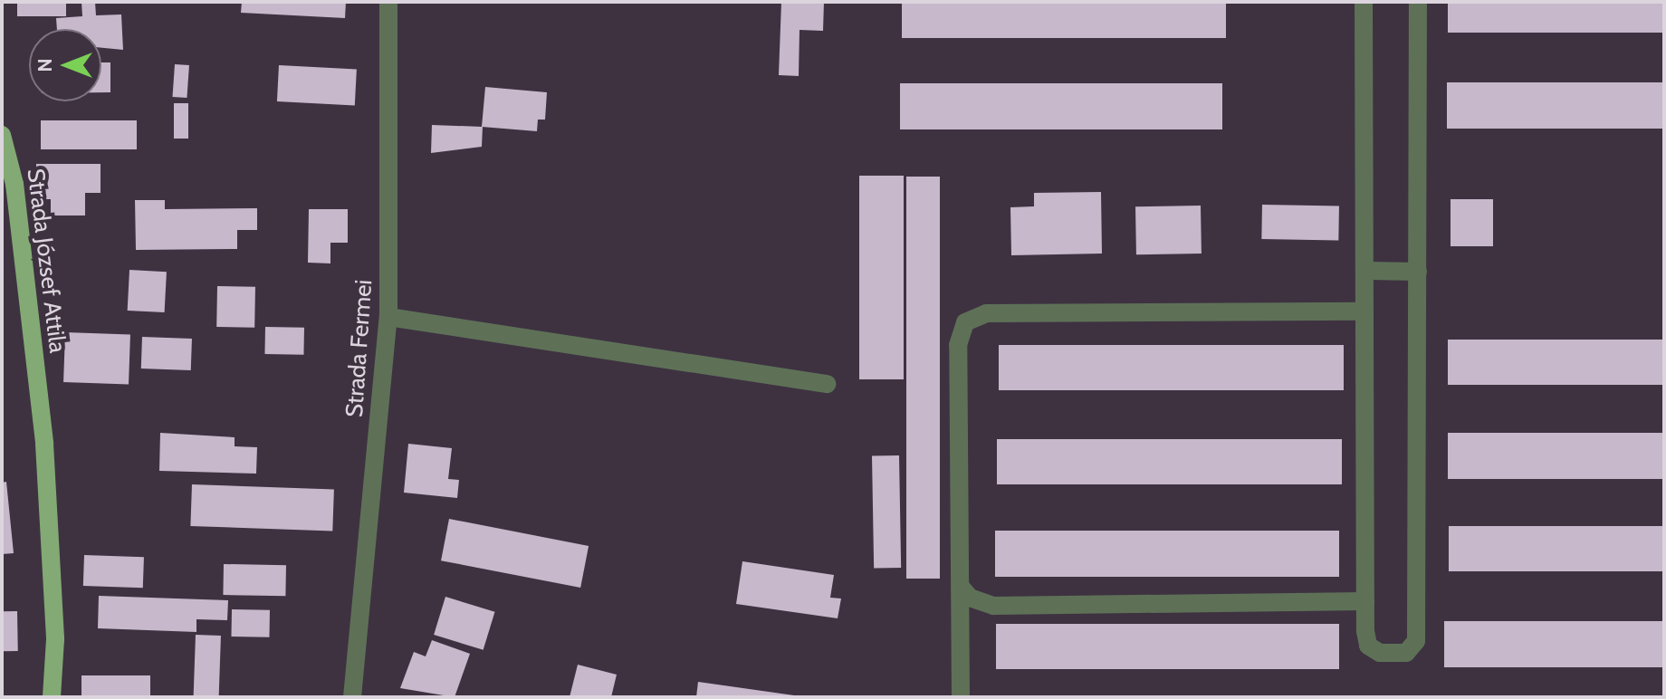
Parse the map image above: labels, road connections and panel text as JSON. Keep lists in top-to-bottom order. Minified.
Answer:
{"streets":{"main road":["Strada József Attila"],"street":["Strada Fermei"]},"north":"left"}
